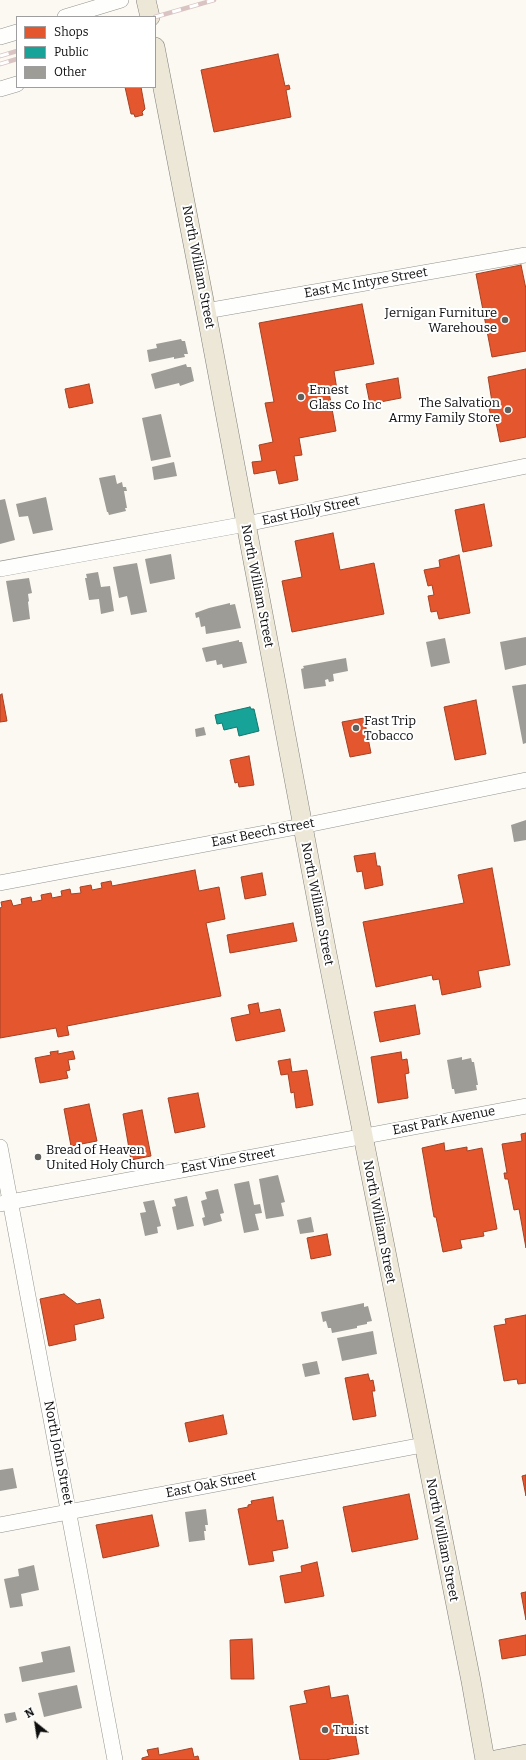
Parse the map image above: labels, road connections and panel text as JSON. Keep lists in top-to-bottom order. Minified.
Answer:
{"streets":{"main road":["North William Street"],"street":["East Mc Intyre Street","East Holly Street","East Beech Street","East Park Avenue","East Vine Street","North John Street","East Oak Street"]},"crossings":[["North William Street","East Mc Intyre Street"],["North William Street","East Holly Street"],["North William Street","East Beech Street"],["North William Street","East Park Avenue"],["North William Street","East Vine Street"],["North William Street","East Oak Street"],["East Park Avenue","East Vine Street"],["East Vine Street","North John Street"],["North John Street","East Oak Street"]],"places":["Jernigan Furniture Warehouse","Ernest Glass Co Inc","The Salvation Army Family Store","Fast Trip Tobacco","Bread of Heaven United Holy Church","Truist"],"legend":["Shops","Public","Other"],"north":"top left"}
